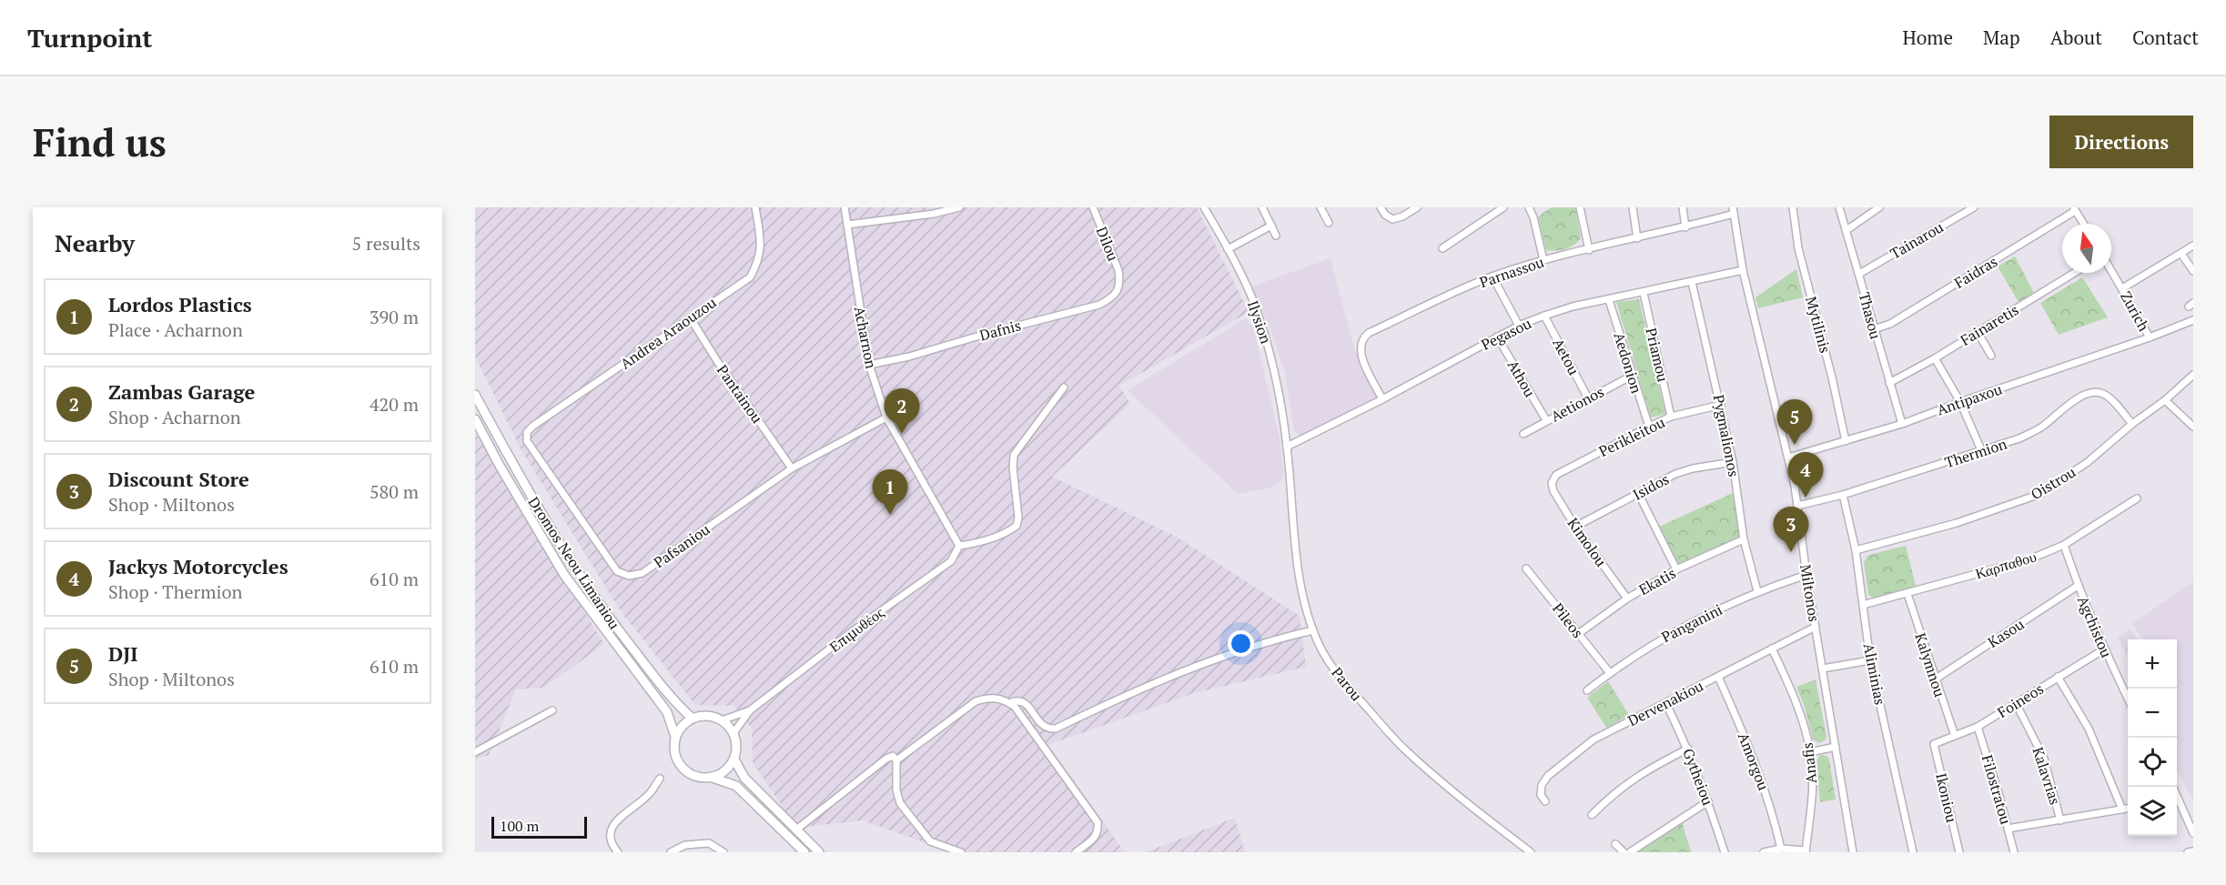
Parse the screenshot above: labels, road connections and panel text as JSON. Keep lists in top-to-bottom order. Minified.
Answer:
{"streets":{"main road":["Dromos Neou Limaniou"],"street":["Tainarou","Dilou","Parnassou","Faidras","Zurich","Thasou","Ilysion","Mytilinis","Fainaretis","Dafnis","Andrea Araouzou","Pegasou","Acharnon","Priamou","Aetou","Aedonion","Athou","Pantainou","Antipaxou","Aetionos","Pygmalionos","Perikleitou","Thermion","Oistrou","Isidos","Kimolou","Pafsaniou","Καρπαθου","Ekatis","Miltonos","Pileos","Panganini","Agchistou","Επιμυθέος","Kasou","Kalymnou","Aliminias","Parou","Foineos","Dervenakiou","Amorgou","Anafis","Kalavrias","Gytheiou","Filostratou","Ikoniou"]},"crossings":[["Tainarou","Thasou"],["Dilou","Dafnis"],["Parnassou","Pegasou"],["Parnassou","Miltonos"],["Faidras","Thasou"],["Zurich","Antipaxou"],["Thasou","Fainaretis"],["Thasou","Antipaxou"],["Ilysion","Pegasou"],["Ilysion","Parou"],["Mytilinis","Antipaxou"],["Dafnis","Acharnon"],["Andrea Araouzou","Pantainou"],["Andrea Araouzou","Pafsaniou"],["Pegasou","Priamou"],["Pegasou","Aetou"],["Pegasou","Aedonion"],["Pegasou","Athou"],["Pegasou","Pygmalionos"],["Pegasou","Miltonos"],["Pegasou","Parou"],["Acharnon","Pafsaniou"],["Acharnon","Επιμυθέος"],["Priamou","Perikleitou"],["Aetou","Aetionos"],["Aedonion","Aetionos"],["Aedonion","Perikleitou"],["Athou","Aetionos"],["Pantainou","Pafsaniou"],["Antipaxou","Miltonos"],["Pygmalionos","Perikleitou"],["Pygmalionos","Isidos"],["Pygmalionos","Ekatis"],["Pygmalionos","Panganini"],["Perikleitou","Kimolou"],["Thermion","Oistrou"],["Thermion","Miltonos"],["Thermion","Aliminias"],["Oistrou","Aliminias"],["Isidos","Kimolou"],["Kimolou","Ekatis"],["Καρπαθου","Agchistou"],["Καρπαθου","Kalymnou"],["Καρπαθου","Aliminias"],["Ekatis","Pileos"],["Miltonos","Panganini"],["Miltonos","Dervenakiou"],["Pileos","Panganini"],["Agchistou","Kasou"],["Agchistou","Foineos"],["Kasou","Kalymnou"],["Kalymnou","Foineos"],["Foineos","Kalavrias"],["Foineos","Filostratou"],["Foineos","Ikoniou"],["Dervenakiou","Amorgou"],["Dervenakiou","Anafis"],["Dervenakiou","Gytheiou"]],"scale_bar":"100 m","north":"top","page":{"header":"Turnpoint","nav":["Home","Map","About","Contact"],"buttons":"Directions","title":"Find us","heading":["Nearby","5 results"],"list":[{"mark":"1","name":"Lordos Plastics","note":"Place · Acharnon","value":"390 m"},{"mark":"2","name":"Zambas Garage","note":"Shop · Acharnon","value":"420 m"},{"mark":"3","name":"Discount Store","note":"Shop · Miltonos","value":"580 m"},{"mark":"4","name":"Jackys Motorcycles","note":"Shop · Thermion","value":"610 m"},{"mark":"5","name":"DJI","note":"Shop · Miltonos","value":"610 m"}],"pins":["2","5","4","1","3"],"map_buttons":["+","−"],"scale":"100 m"}}
